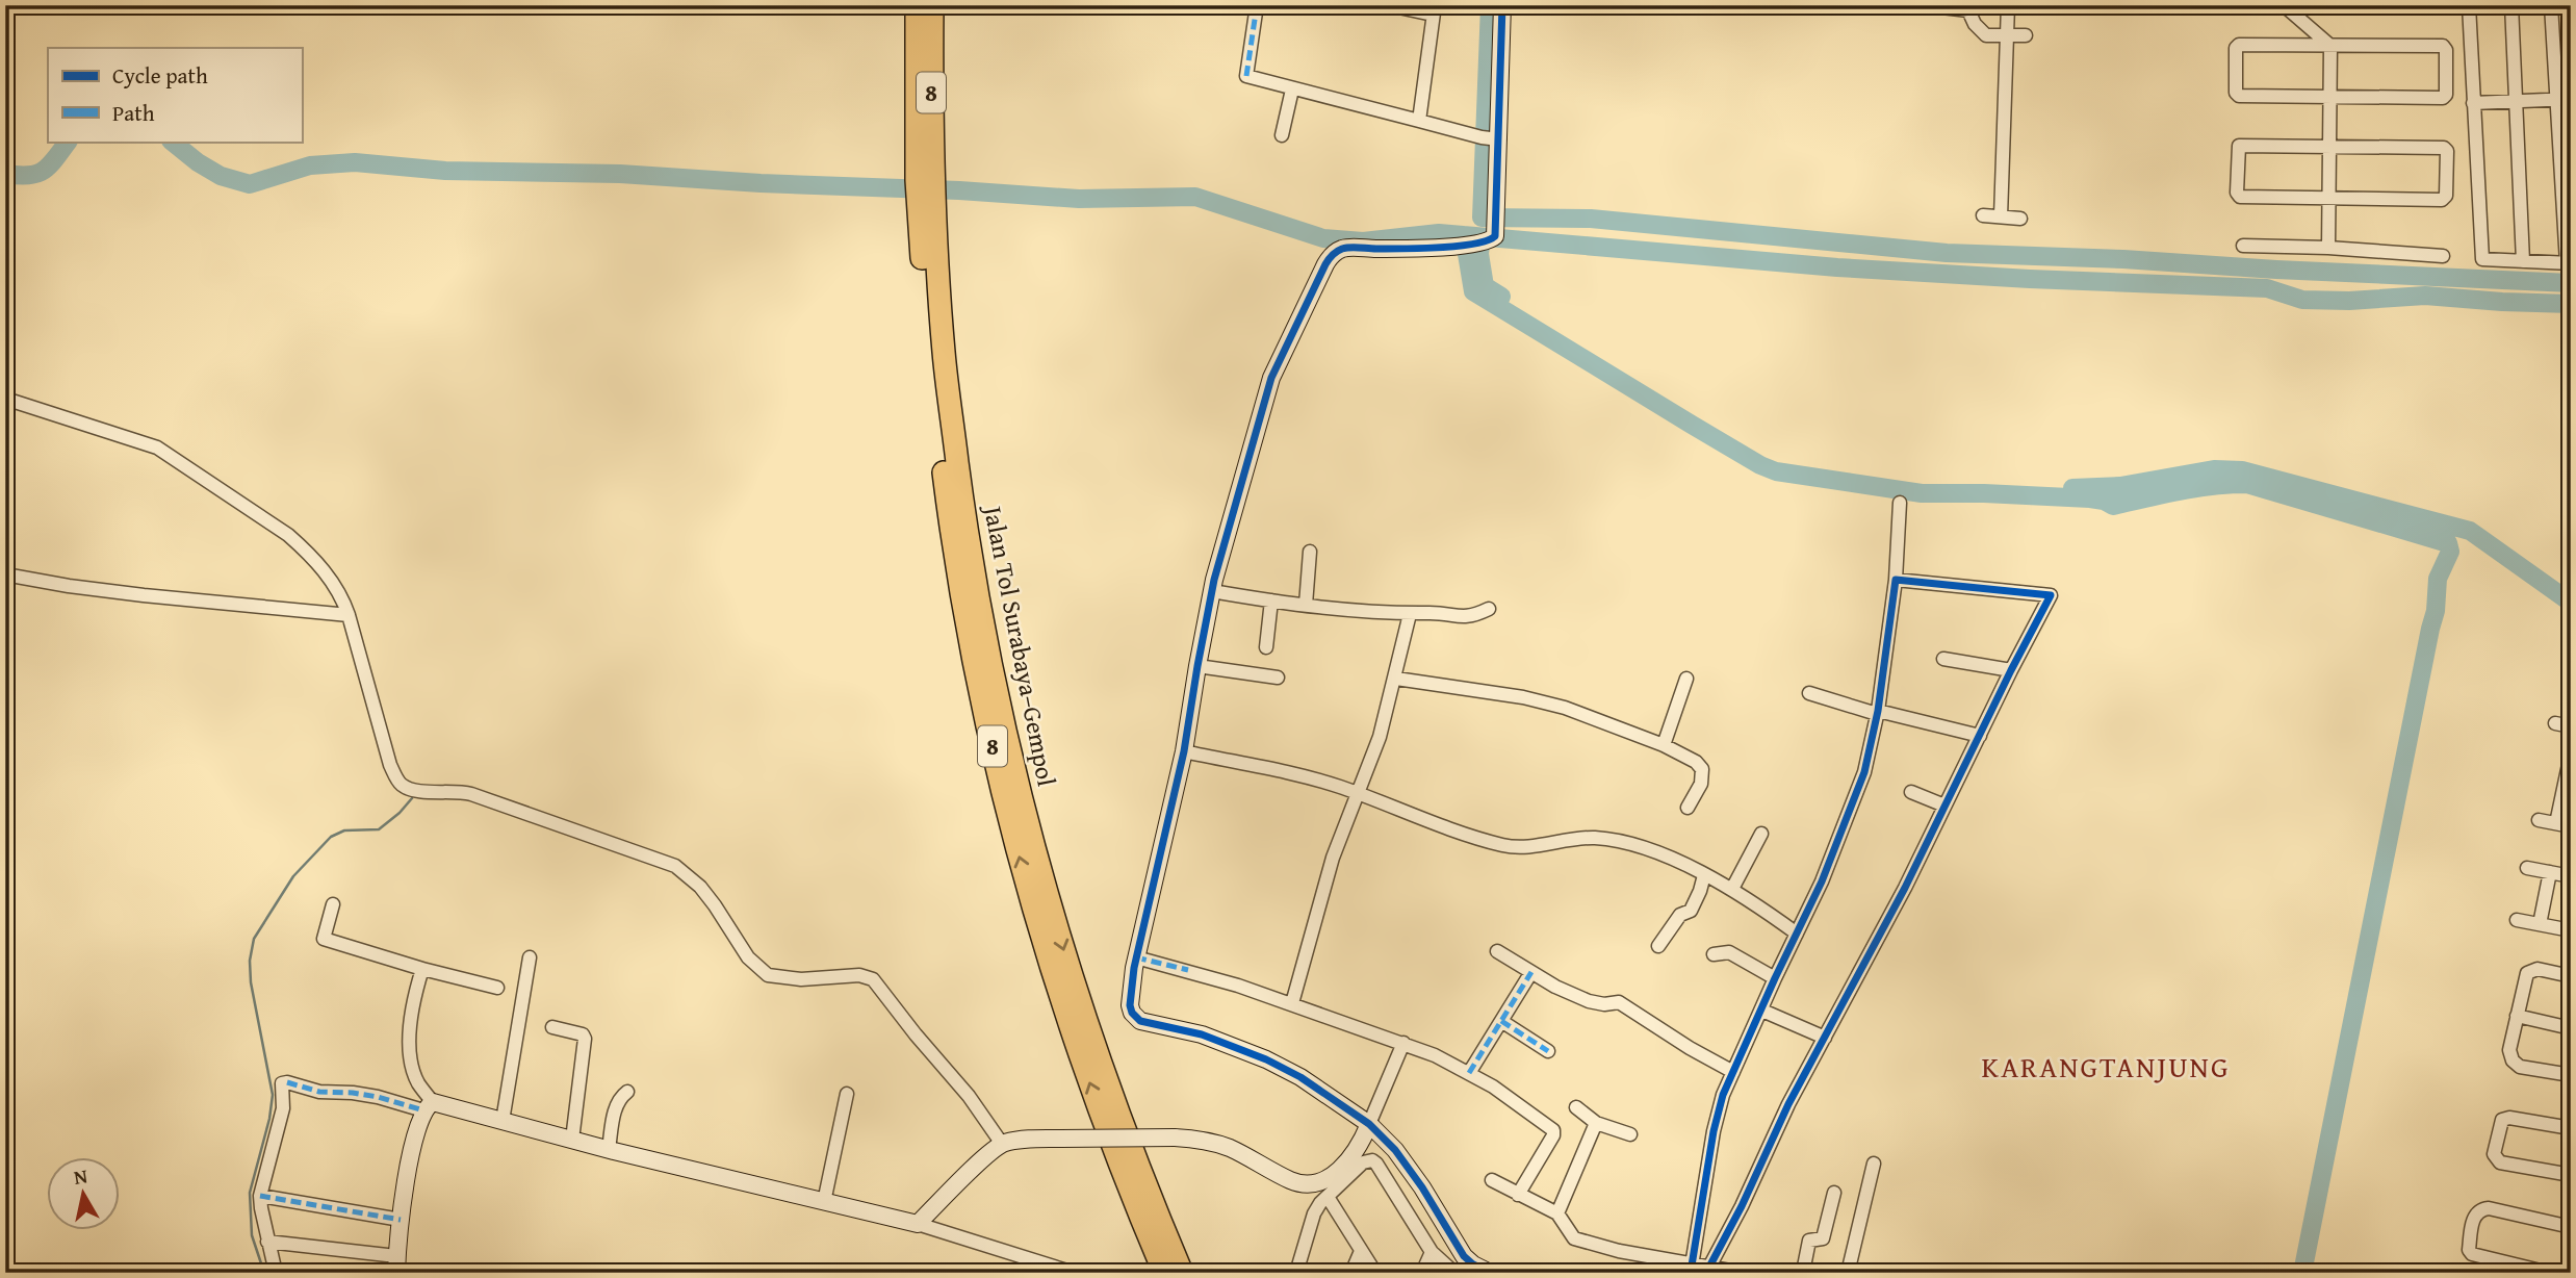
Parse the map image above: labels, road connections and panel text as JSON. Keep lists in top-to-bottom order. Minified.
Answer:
{"streets":{"highway":["8","Jalan Tol Surabaya–Gempol"]},"districts":["KARANGTANJUNG"],"legend":["Cycle path","Path"],"north":"top"}
